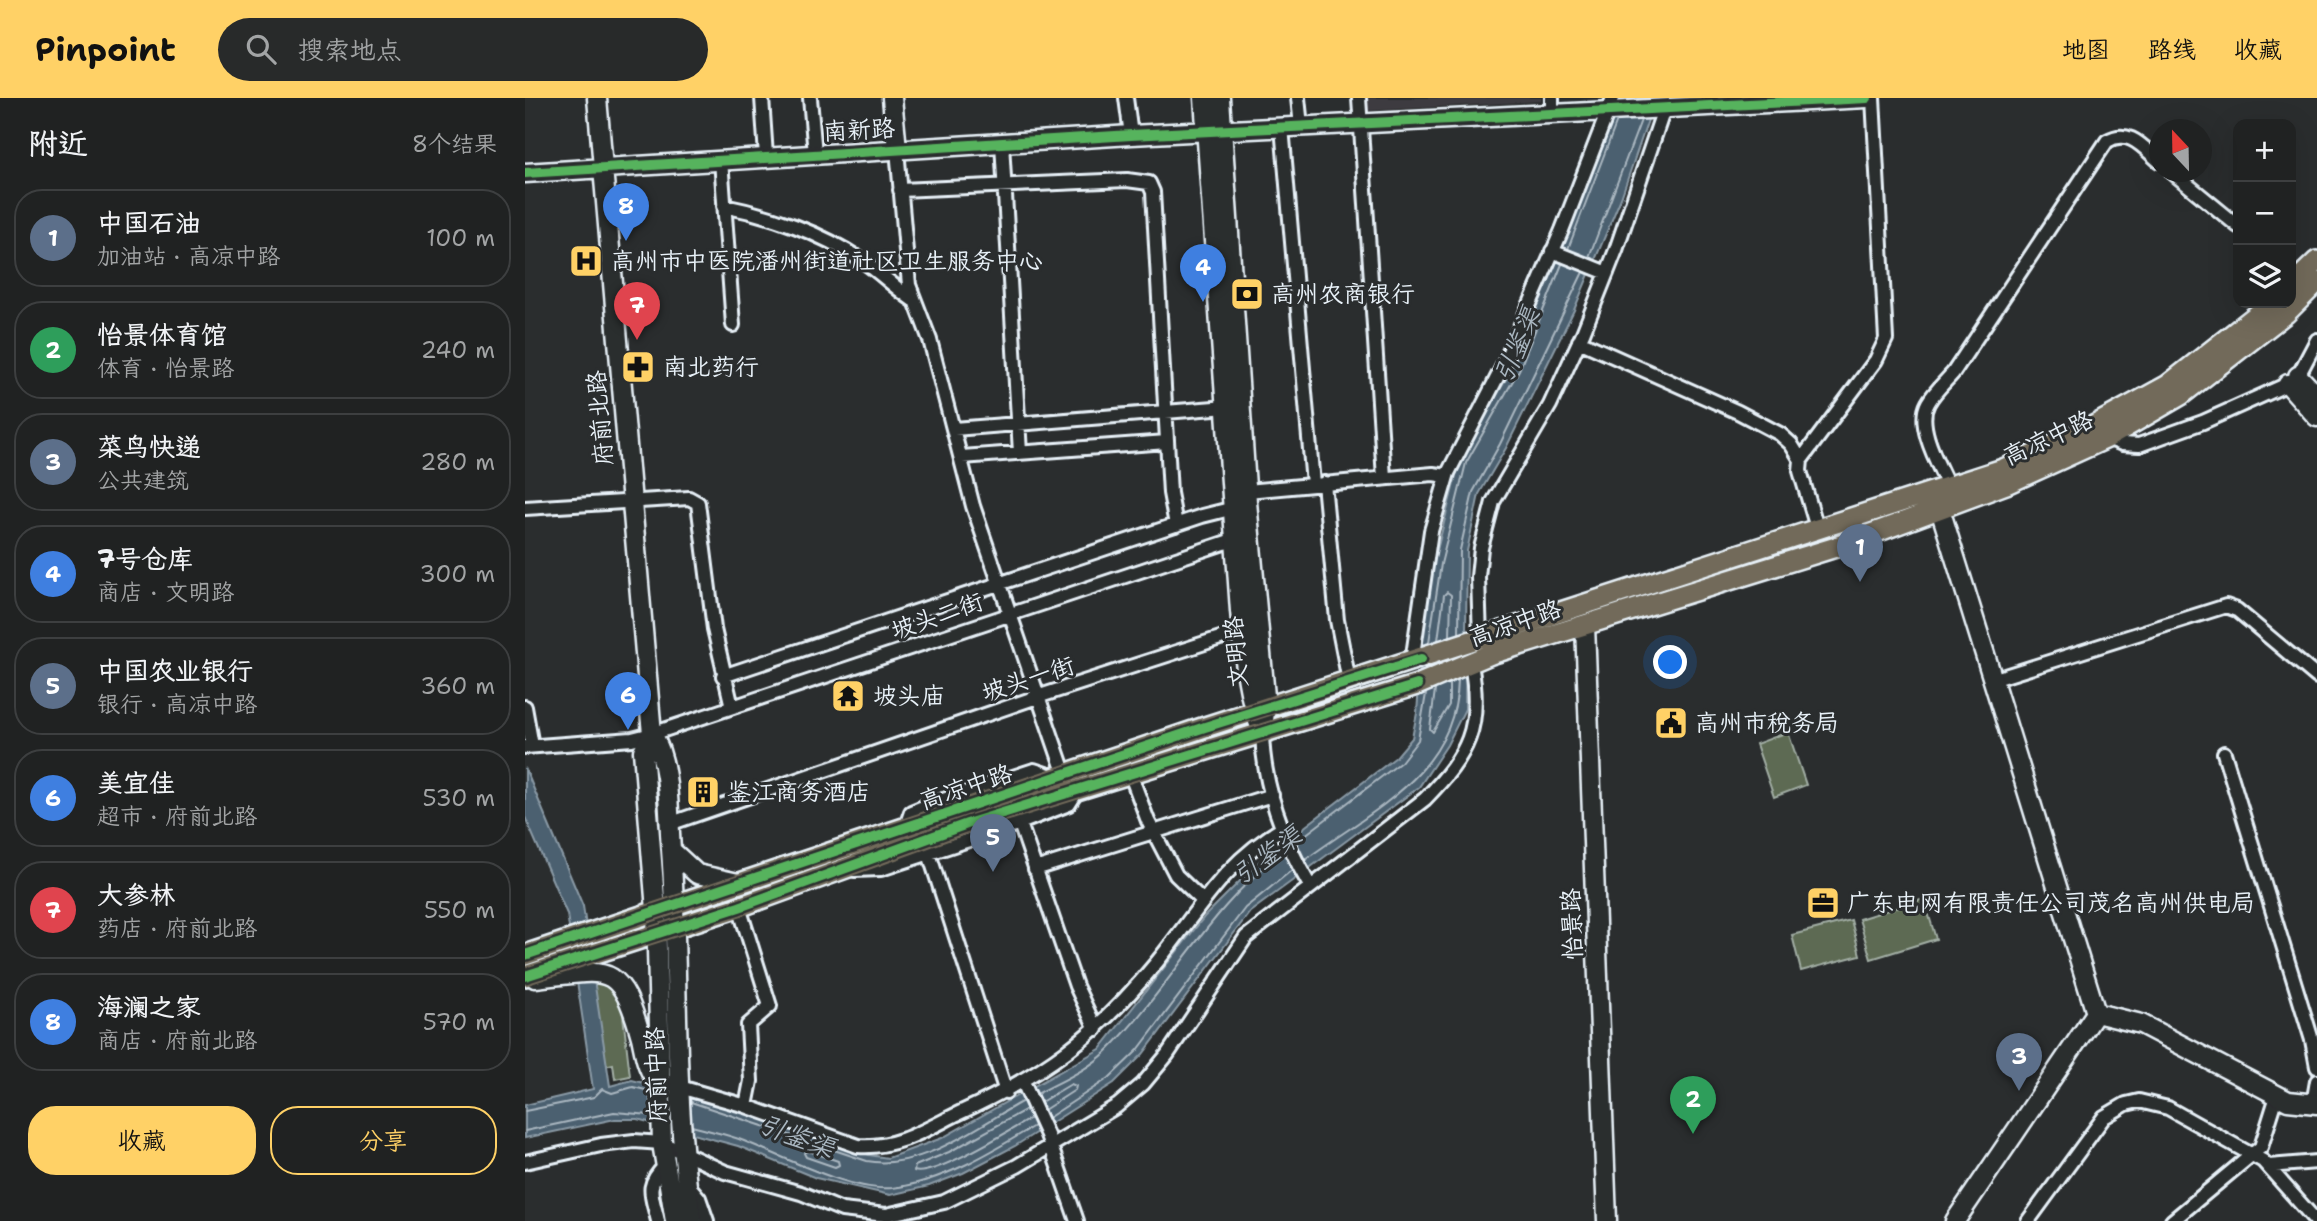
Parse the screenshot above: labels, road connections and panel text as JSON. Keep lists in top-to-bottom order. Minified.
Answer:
{"streets":{"main road":["南新路","府前北路","高凉中路","文明路","怡景路","府前中路"],"street":["坡头二街","坡头一街"]},"crossings":[["南新路","府前北路"],["南新路","文明路"],["府前北路","高凉中路"],["府前北路","坡头二街"],["府前北路","坡头一街"],["府前北路","府前中路"],["高凉中路","文明路"],["高凉中路","怡景路"],["高凉中路","府前中路"],["坡头二街","文明路"],["文明路","坡头一街"]],"water":["引鉴渠"],"places":{"hospital":["高州市中医院潘州街道社区卫生服务中心"],"bank":["高州农商银行"],"pharmacy":["南北药行"],"temple":["坡头庙"],"public building":["高州市税务局"],"building":["鉴江商务酒店"],"office":["广东电网有限责任公司茂名高州供电局"]},"north":"top","page":{"header":"Pinpoint","search":"搜索地点","nav":["地图","路线","收藏"],"heading":["附近","8个结果"],"map_buttons":["+","−"],"pins":["8","4","7","1","6","5","3","2"],"list":[{"mark":"1","name":"中国石油","note":"加油站 · 高凉中路","value":"100 m"},{"mark":"2","name":"怡景体育馆","note":"体育 · 怡景路","value":"240 m"},{"mark":"3","name":"菜鸟快递","note":"公共建筑","value":"280 m"},{"mark":"4","name":"7号仓库","note":"商店 · 文明路","value":"300 m"},{"mark":"5","name":"中国农业银行","note":"银行 · 高凉中路","value":"360 m"},{"mark":"6","name":"美宜佳","note":"超市 · 府前北路","value":"530 m"},{"mark":"7","name":"大参林","note":"药店 · 府前北路","value":"550 m"},{"mark":"8","name":"海澜之家","note":"商店 · 府前北路","value":"570 m"}],"buttons":["收藏","分享"]}}
